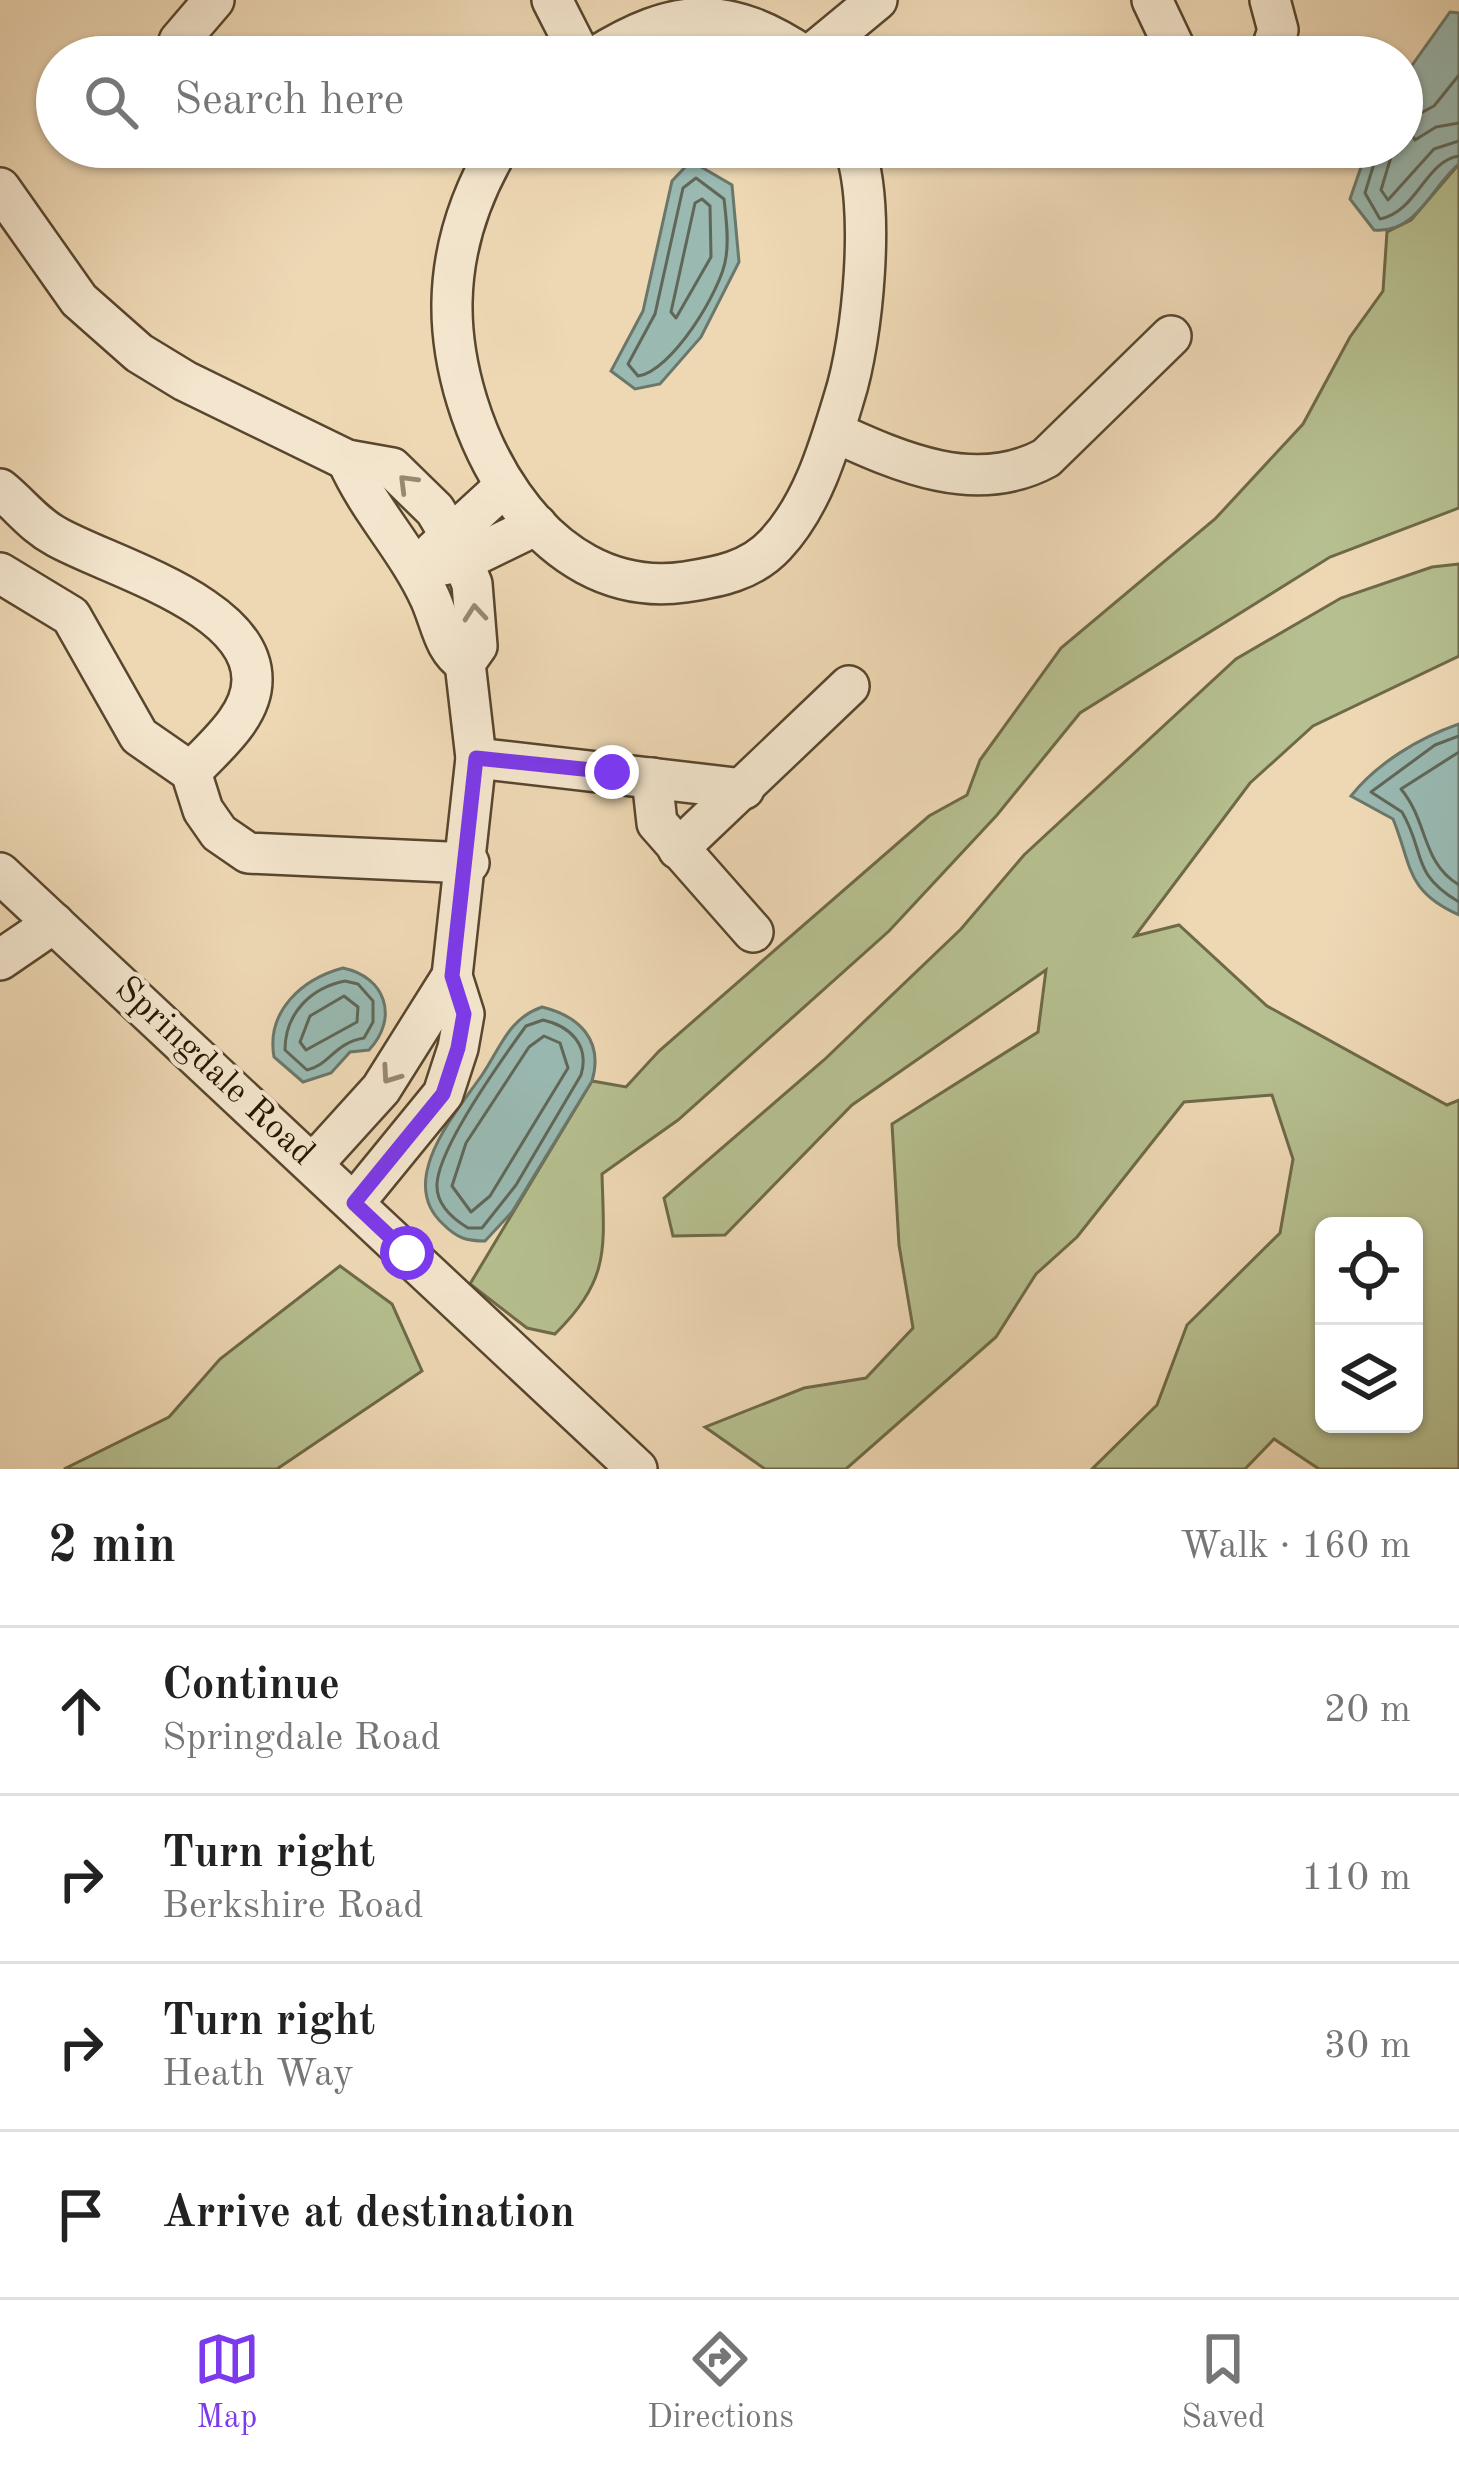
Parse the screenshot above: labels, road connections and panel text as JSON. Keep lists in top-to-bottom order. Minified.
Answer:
{"streets":{"street":["Springdale Road"]},"page":{"search":"Search here","heading":["2 min","Walk · 160 m"],"list":[["Continue","Springdale Road","20 m"],["Turn right","Berkshire Road","110 m"],["Turn right","Heath Way","30 m"],"Arrive at destination"],"nav":["Map","Directions","Saved"]}}
